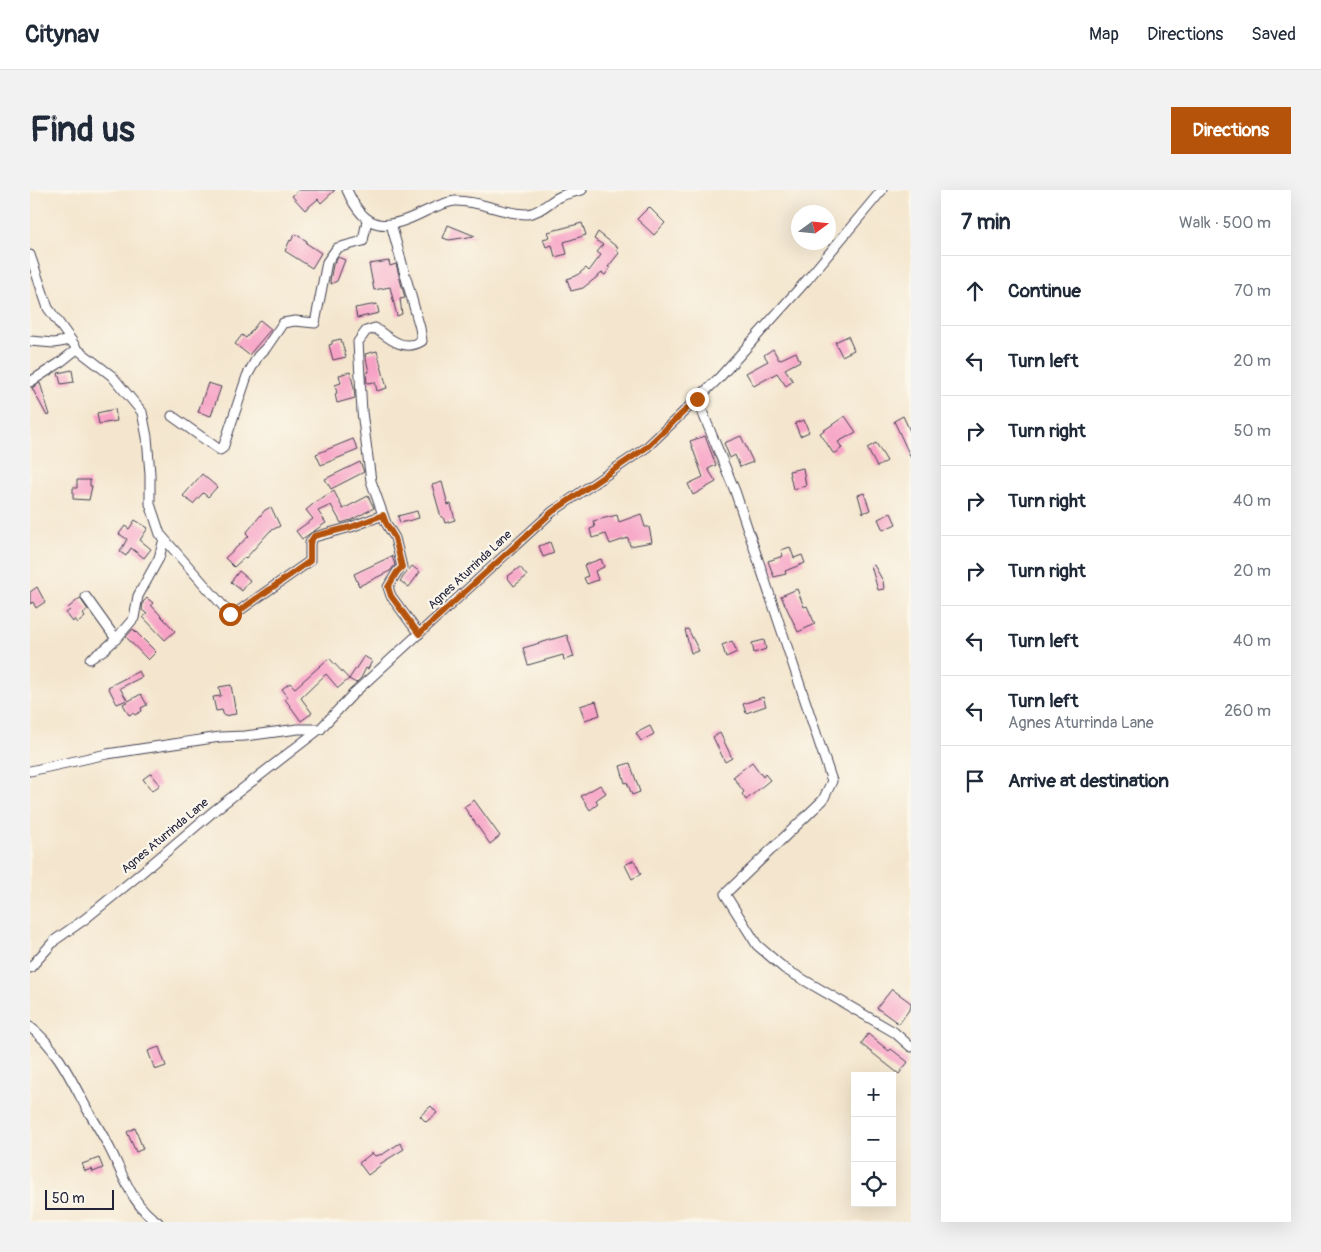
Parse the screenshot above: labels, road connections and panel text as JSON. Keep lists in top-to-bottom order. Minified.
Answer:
{"streets":{"street":["Agnes Aturrinda Lane"]},"scale_bar":"50 m","north":"right","page":{"header":"Citynav","nav":["Map","Directions","Saved"],"buttons":"Directions","title":"Find us","heading":["7 min","Walk · 500 m"],"list":[["Continue","70 m"],["Turn left","20 m"],["Turn right","50 m"],["Turn right","40 m"],["Turn right","20 m"],["Turn left","40 m"],["Turn left","Agnes Aturrinda Lane","260 m"],"Arrive at destination"],"map_buttons":["+","−"],"scale":"50 m"}}
